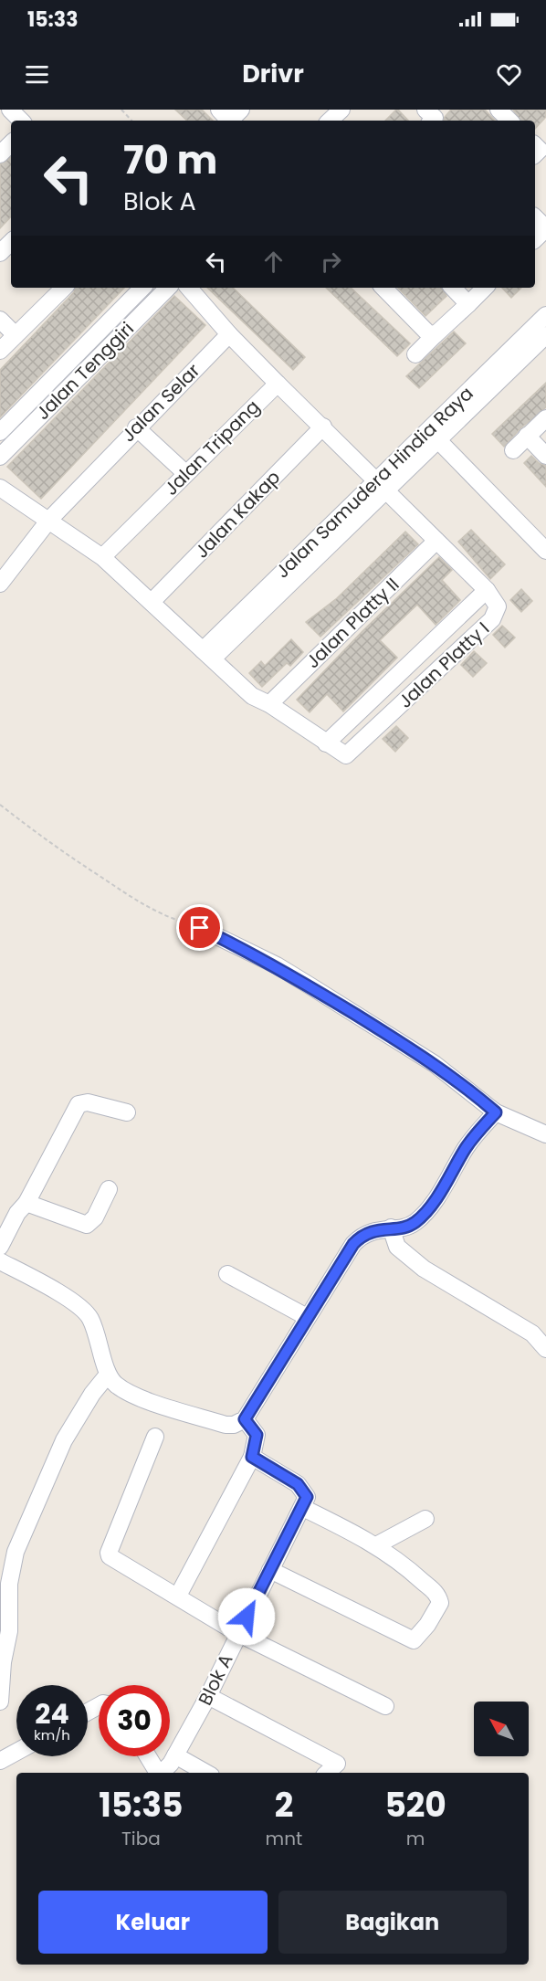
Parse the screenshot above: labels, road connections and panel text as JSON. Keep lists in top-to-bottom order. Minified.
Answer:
{"streets":{"street":["Jalan Tenggiri","Jalan Selar","Jalan Tripang","Jalan Samudera Hindia Raya","Jalan Kakap","Jalan Platty II","Jalan Platty I","Blok A"]},"crossings":[["Jalan Selar","Jalan Platty I"],["Jalan Tripang","Jalan Platty I"],["Jalan Samudera Hindia Raya","Jalan Platty I"],["Jalan Kakap","Jalan Platty I"],["Jalan Platty II","Jalan Platty I"]],"north":"top left","page":{"status":"15:33","header":"Drivr","turn":["70 m","Blok A"],"speed":"24 km/h","limit":"30","eta":["15:35","Tiba","2","mnt","520","m"],"buttons":["Keluar","Bagikan"]}}
